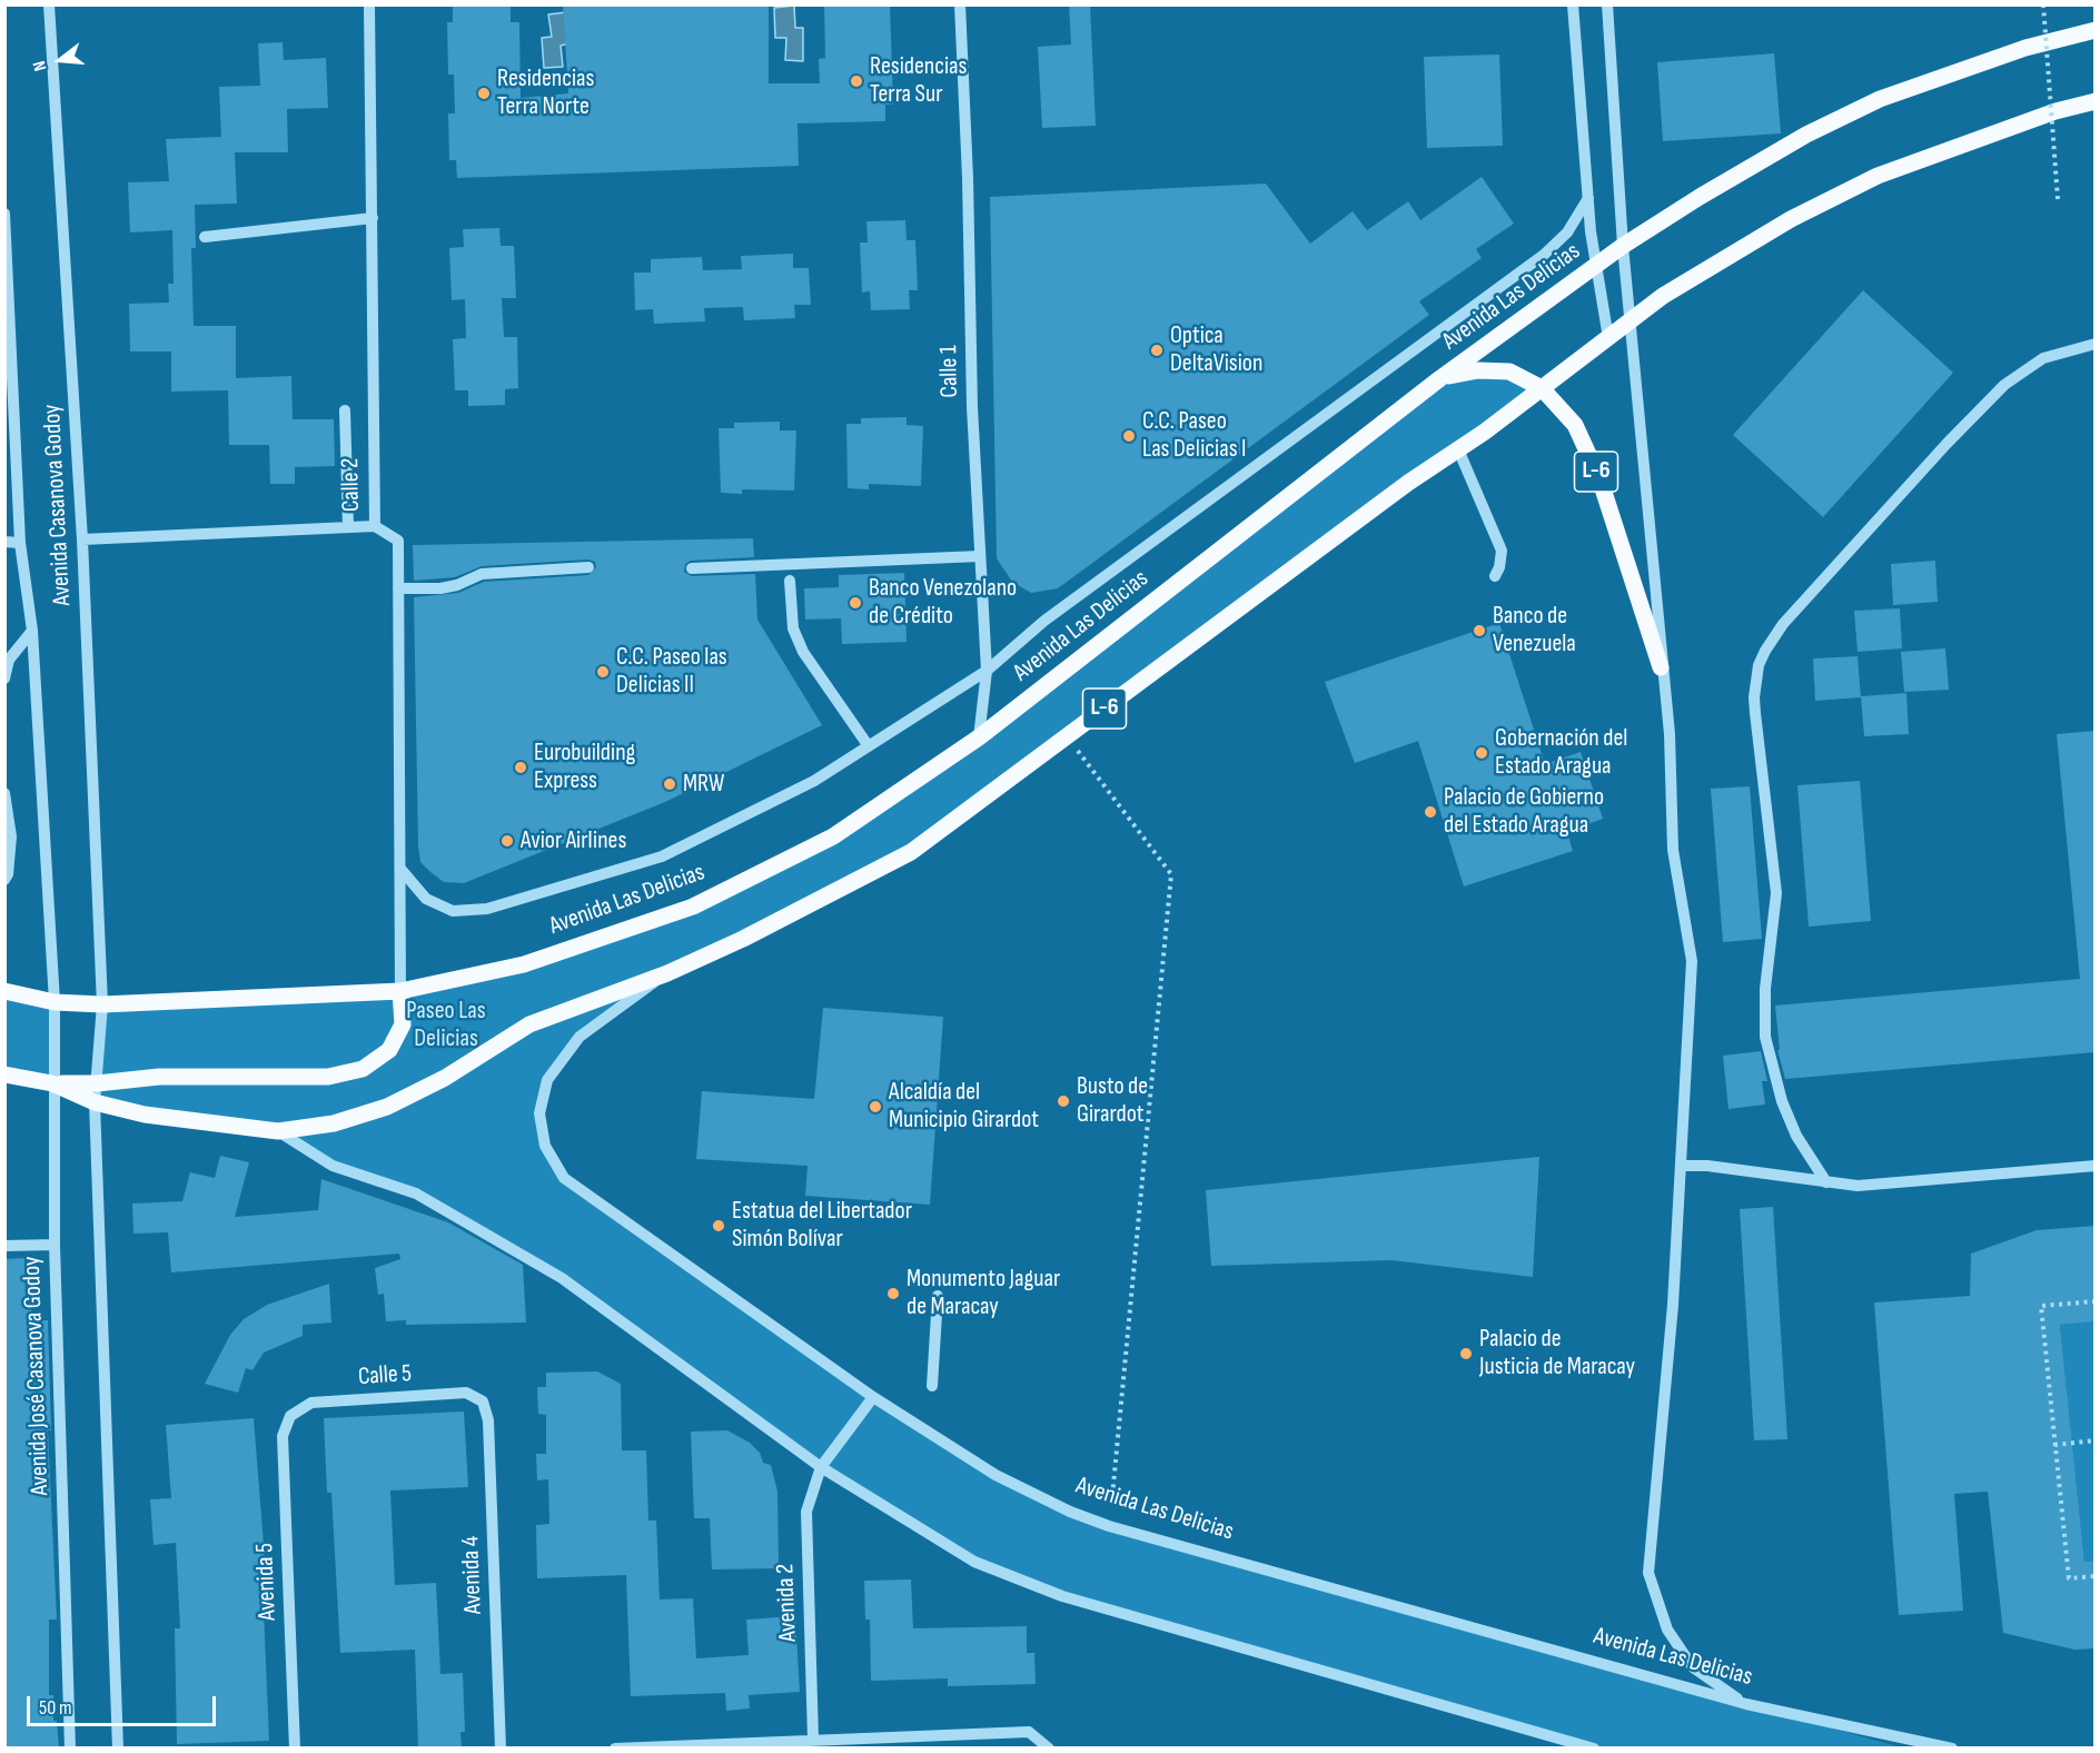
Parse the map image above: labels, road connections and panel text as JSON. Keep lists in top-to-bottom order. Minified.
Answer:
{"streets":{"main road":["Avenida Las Delicias","L-6"],"street":["Calle 1","Calle 2","Avenida Casanova Godoy","Avenida José Casanova Godoy","Calle 5","Avenida 4","Avenida 5","Avenida 2"]},"crossings":[["Avenida Las Delicias","Calle 1"],["Avenida Las Delicias","L-6"],["Avenida Las Delicias","Calle 2"],["Avenida Las Delicias","Avenida Casanova Godoy"],["Avenida Las Delicias","Avenida José Casanova Godoy"],["Avenida Las Delicias","Avenida 2"],["Avenida Casanova Godoy","Avenida José Casanova Godoy"],["Calle 5","Avenida 4"],["Calle 5","Avenida 5"]],"parks":["Paseo Las Delicias"],"places":["Residencias Terra Sur","Residencias Terra Norte","Optica DeltaVision","C.C. Paseo Las Delicias I","Banco Venezolano de Crédito","Banco de Venezuela","C.C. Paseo las Delicias II","Gobernación del Estado Aragua","Eurobuilding Express","MRW","Palacio de Gobierno del Estado Aragua","Avior Airlines","Busto de Girardot","Alcaldía del Municipio Girardot","Estatua del Libertador Simón Bolívar","Monumento Jaguar de Maracay","Palacio de Justicia de Maracay"],"scale_bar":"50 m","north":"left"}
